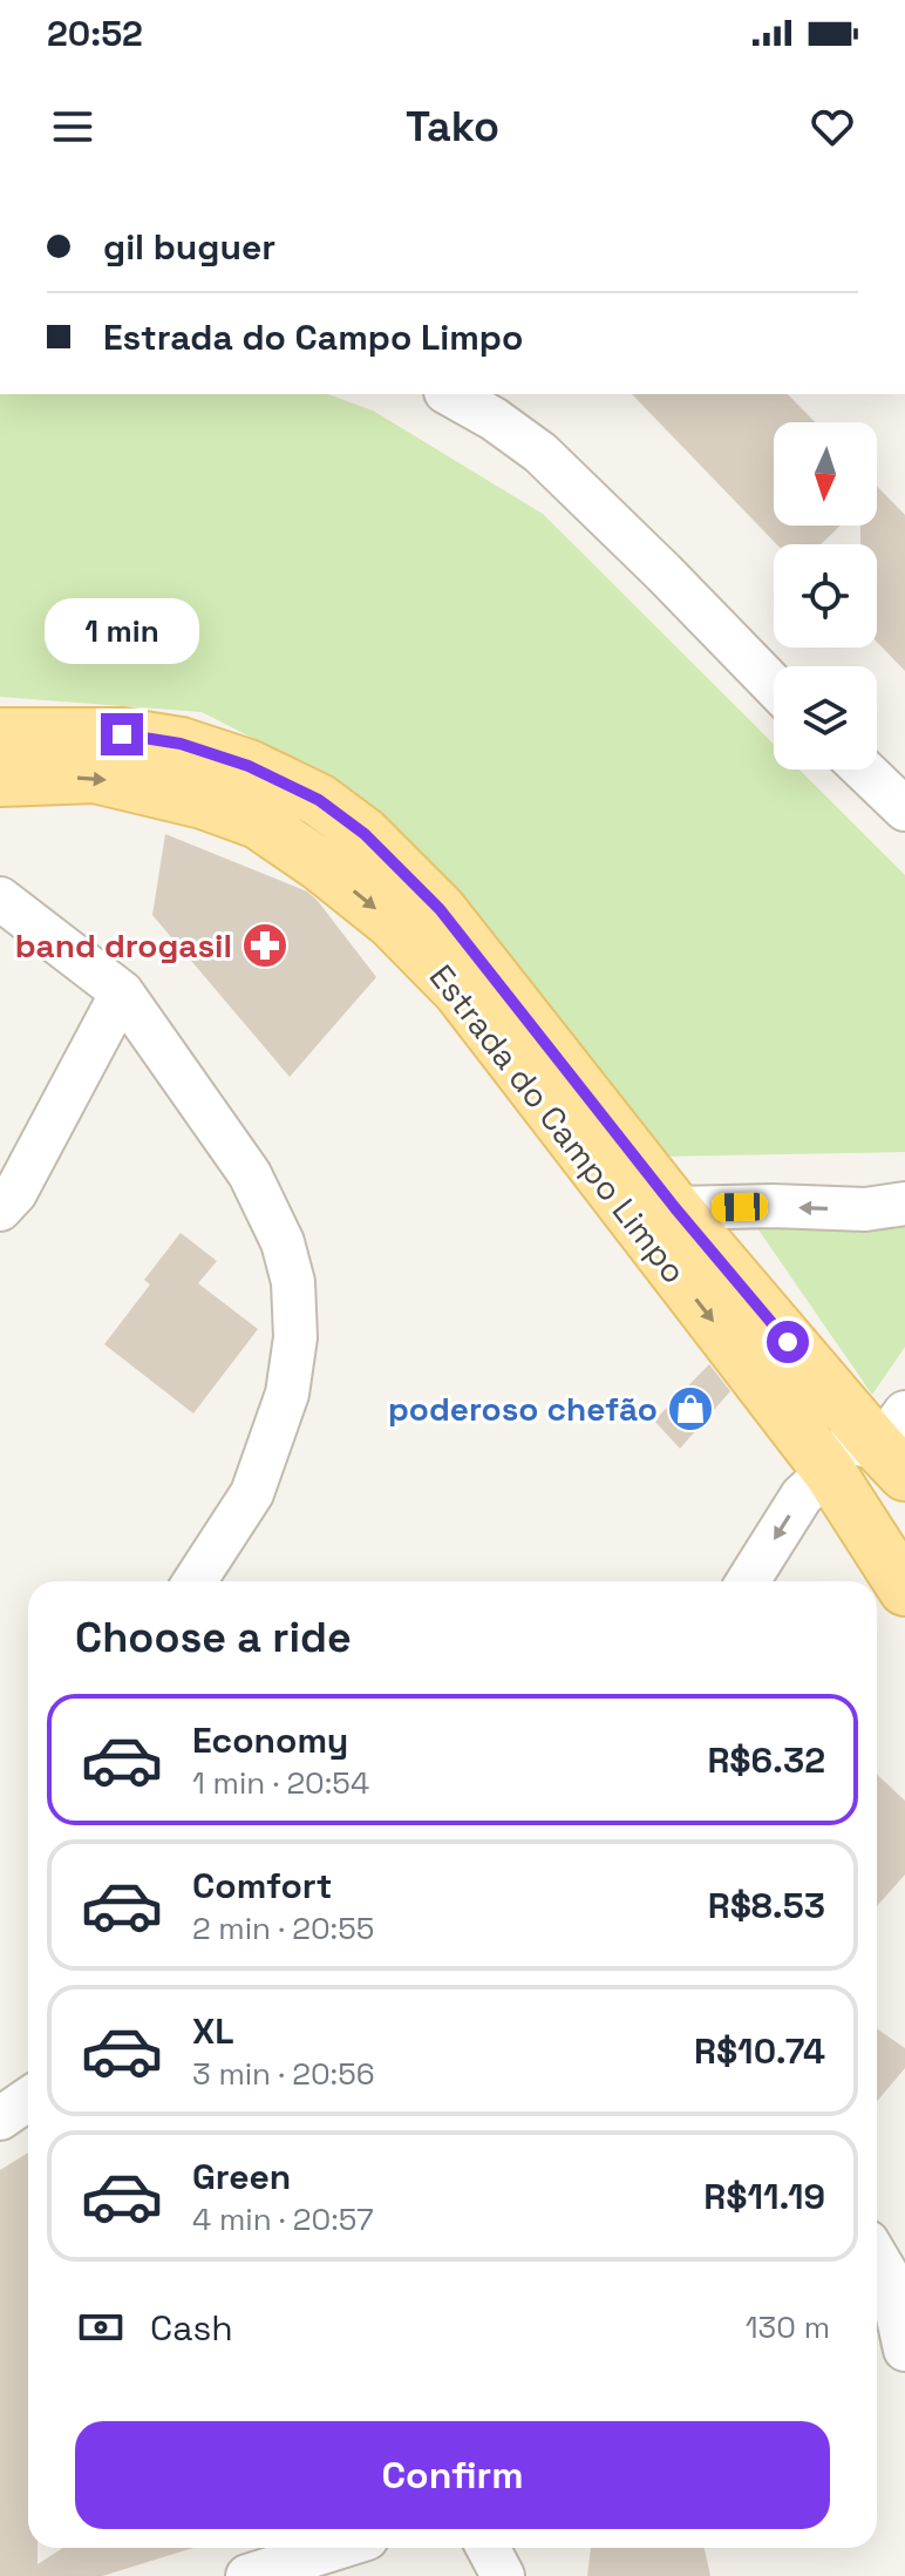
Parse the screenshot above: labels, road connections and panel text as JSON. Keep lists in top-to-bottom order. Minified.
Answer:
{"streets":{"main road":["Estrada do Campo Limpo"]},"places":{"pharmacy":["band drogasil"],"shop":["poderoso chefão"]},"north":"bottom","page":{"status":"20:52","header":"Tako","banner":["gil buguer","Estrada do Campo Limpo"],"bubble":"1 min","heading":"Choose a ride","list":[{"name":"Economy","note":"1 min · 20:54","value":"R$6.32"},{"name":"Comfort","note":"2 min · 20:55","value":"R$8.53"},{"name":"XL","note":"3 min · 20:56","value":"R$10.74"},{"name":"Green","note":"4 min · 20:57","value":"R$11.19"}],"pay":["Cash","130 m"],"buttons":"Confirm"}}
